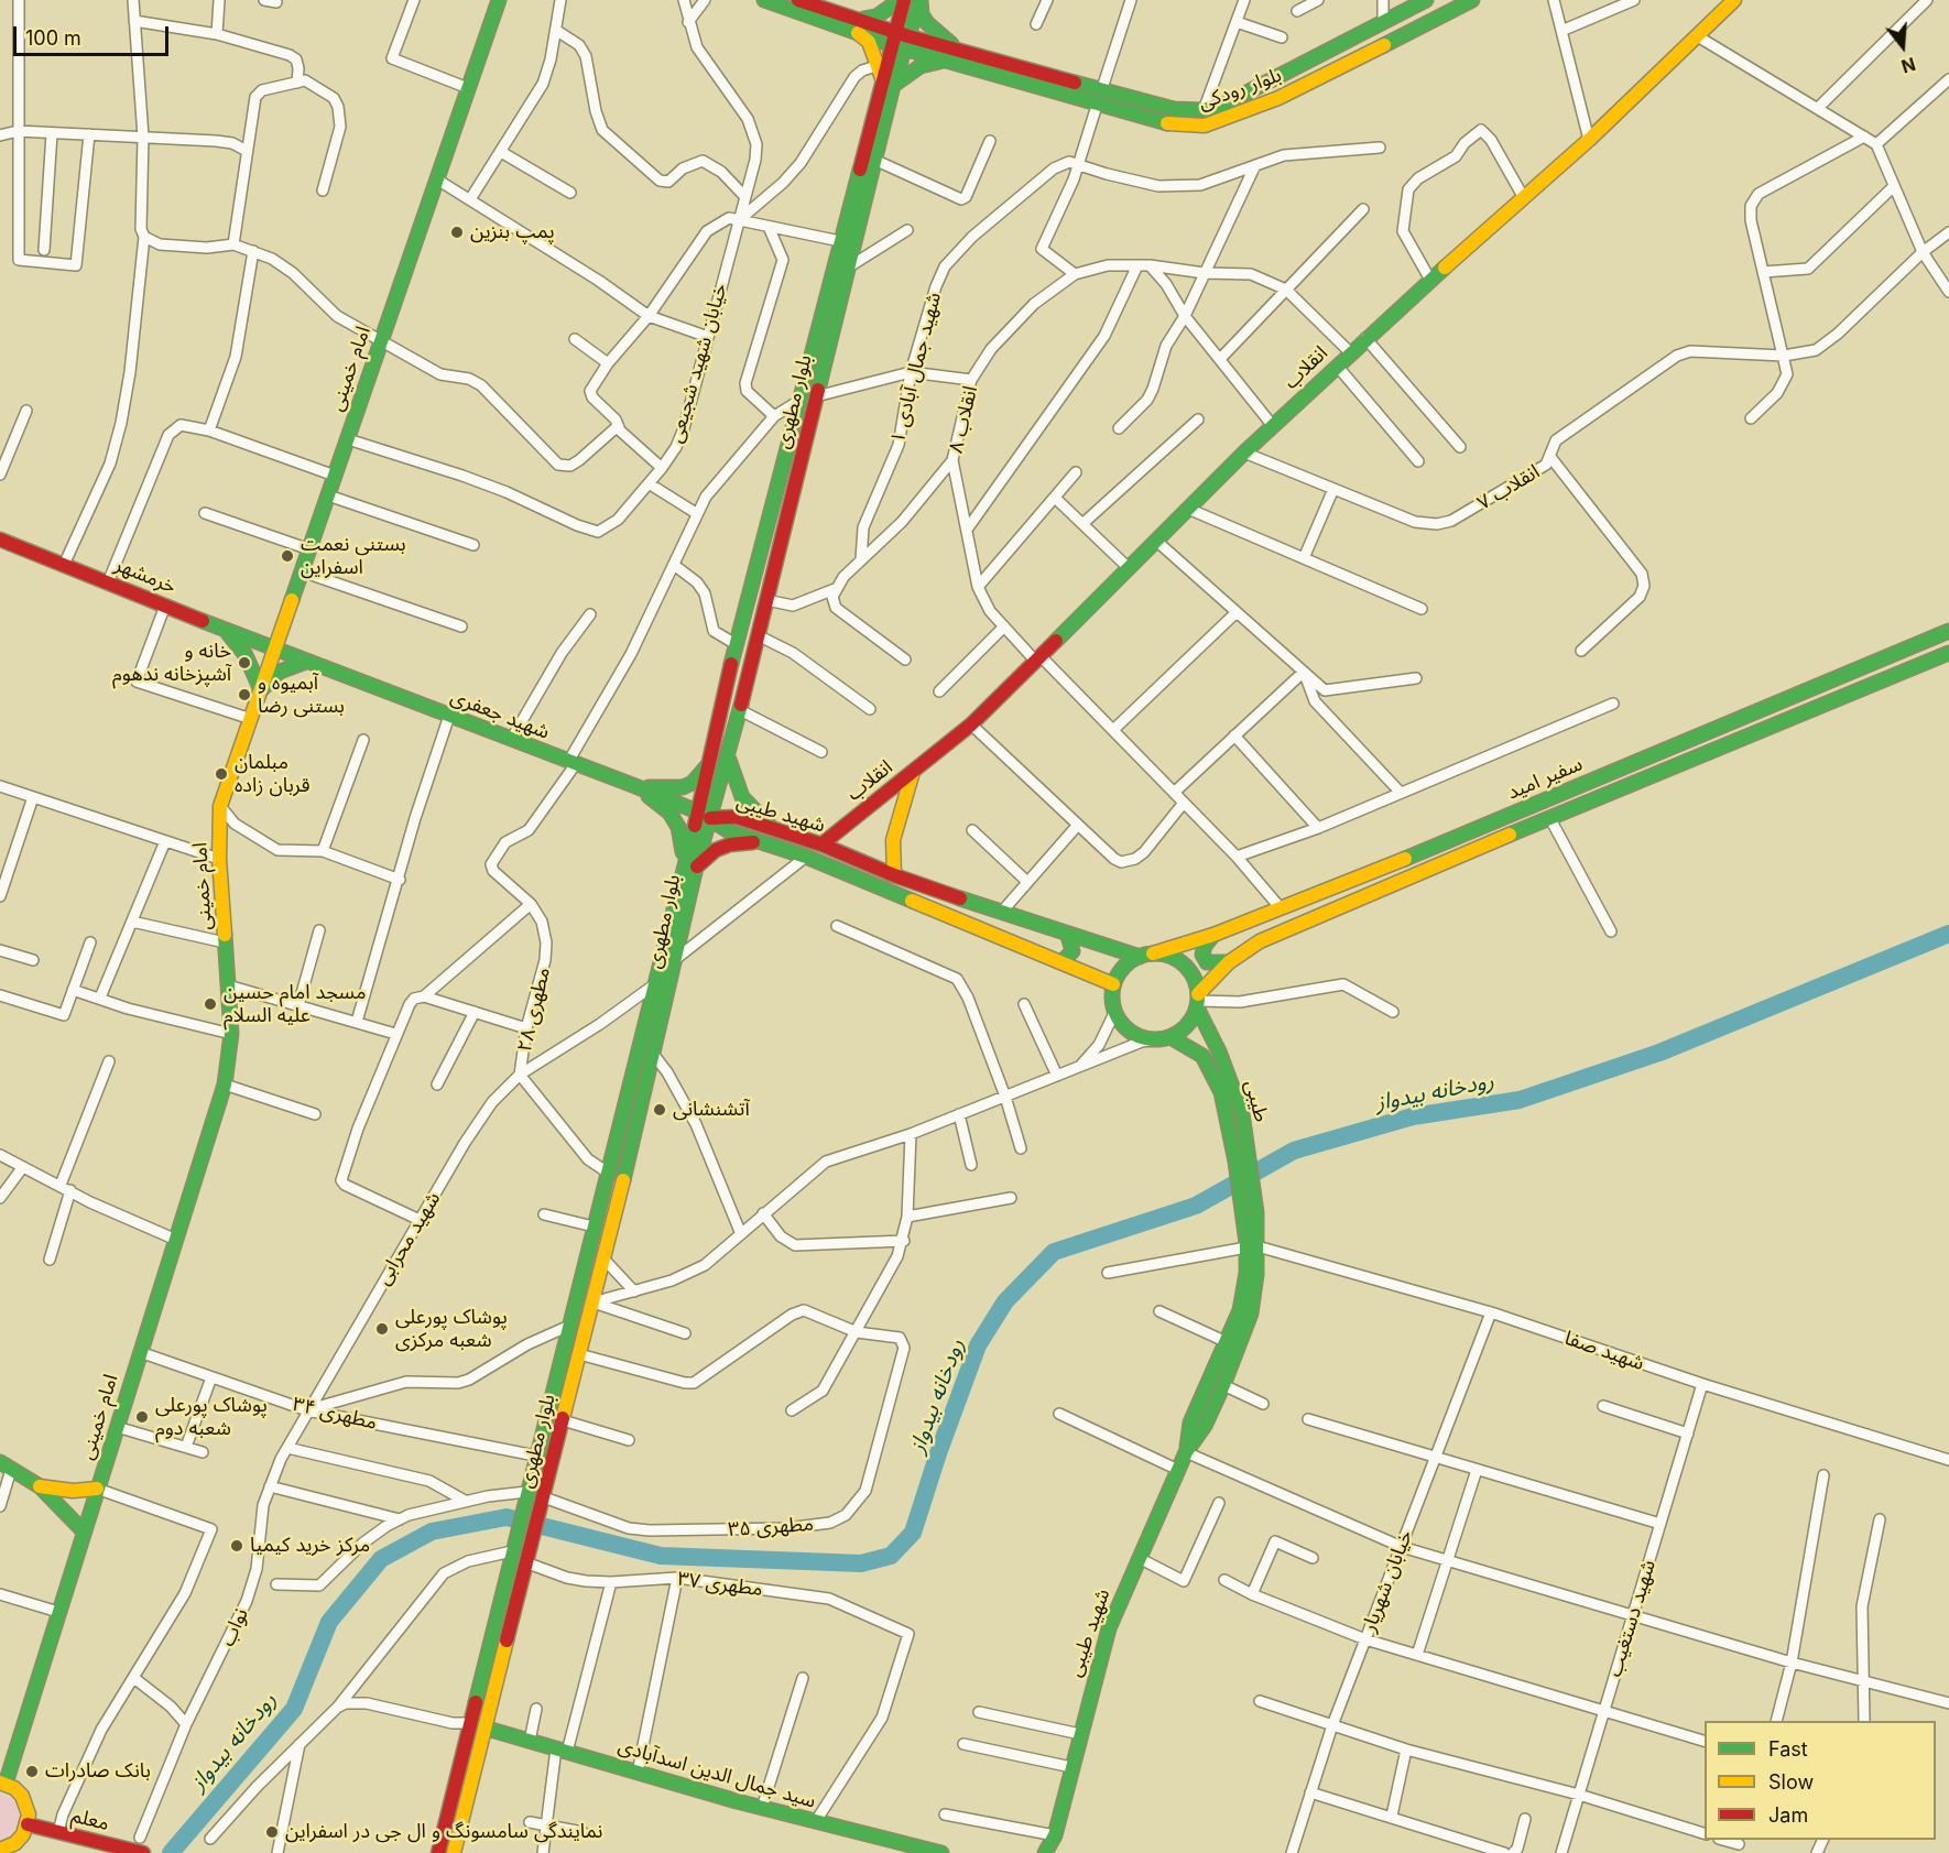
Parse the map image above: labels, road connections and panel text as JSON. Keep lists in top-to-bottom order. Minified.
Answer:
{"streets":{"main road":["بلوار رودکی","انقلاب","امام خمینی","بلوار مطهری","خرمشهر","شهید جعفری","سفیر امید","شهید طیبی","طیبی","سید جمال الدین اسدآبادی","معلم"],"street":["خیابان شهید شجیعی","شهید جمال آبادی ۱","انقلاب ۸","انقلاب ۷","مطهری ۲۸","شهید محرابی","شهید صفا","مطهری ۳۴","مطهری ۳۵","خیابان شهریار","مطهری ۳۷","شهید دستغیب","نواب"]},"crossings":[["بلوار رودکی","بلوار مطهری"],["خیابان شهید شجیعی","امام خمینی"],["انقلاب","انقلاب ۸"],["انقلاب","انقلاب ۷"],["انقلاب","شهید طیبی"],["امام خمینی","خرمشهر"],["امام خمینی","شهید جعفری"],["امام خمینی","مطهری ۳۴"],["بلوار مطهری","شهید جعفری"],["بلوار مطهری","شهید طیبی"],["بلوار مطهری","مطهری ۲۸"],["بلوار مطهری","شهید محرابی"],["بلوار مطهری","مطهری ۳۴"],["بلوار مطهری","مطهری ۳۵"],["بلوار مطهری","مطهری ۳۷"],["بلوار مطهری","سید جمال الدین اسدآبادی"],["انقلاب ۸","سفیر امید"],["خرمشهر","شهید جعفری"],["شهید جعفری","شهید طیبی"],["شهید جعفری","مطهری ۲۸"],["سفیر امید","شهید طیبی"],["سفیر امید","طیبی"],["شهید طیبی","طیبی"],["شهید طیبی","شهید صفا"],["مطهری ۲۸","شهید محرابی"],["شهید محرابی","مطهری ۳۴"],["شهید محرابی","نواب"],["شهید صفا","خیابان شهریار"],["شهید صفا","شهید دستغیب"],["مطهری ۳۴","نواب"],["مطهری ۳۷","سید جمال الدین اسدآبادی"]],"water":["رودخانه بیدواز"],"places":["پمپ بنزین","بستنی نعمت اسفراین","خانه و آشپزخانه ندهوم","آبمیوه و بستنی رضا","مبلمان قربان زاده","مسجد امام حسین علیه السلام","آتشنشانی","پوشاک پورعلی شعبه مرکزی","پوشاک پورعلی شعبه دوم","مرکز خرید کیمیا","بانک صادرات","نمایندگی سامسونگ و ال جی در اسفراین"],"legend":["Fast","Slow","Jam"],"scale_bar":"100 m","north":"bottom"}
